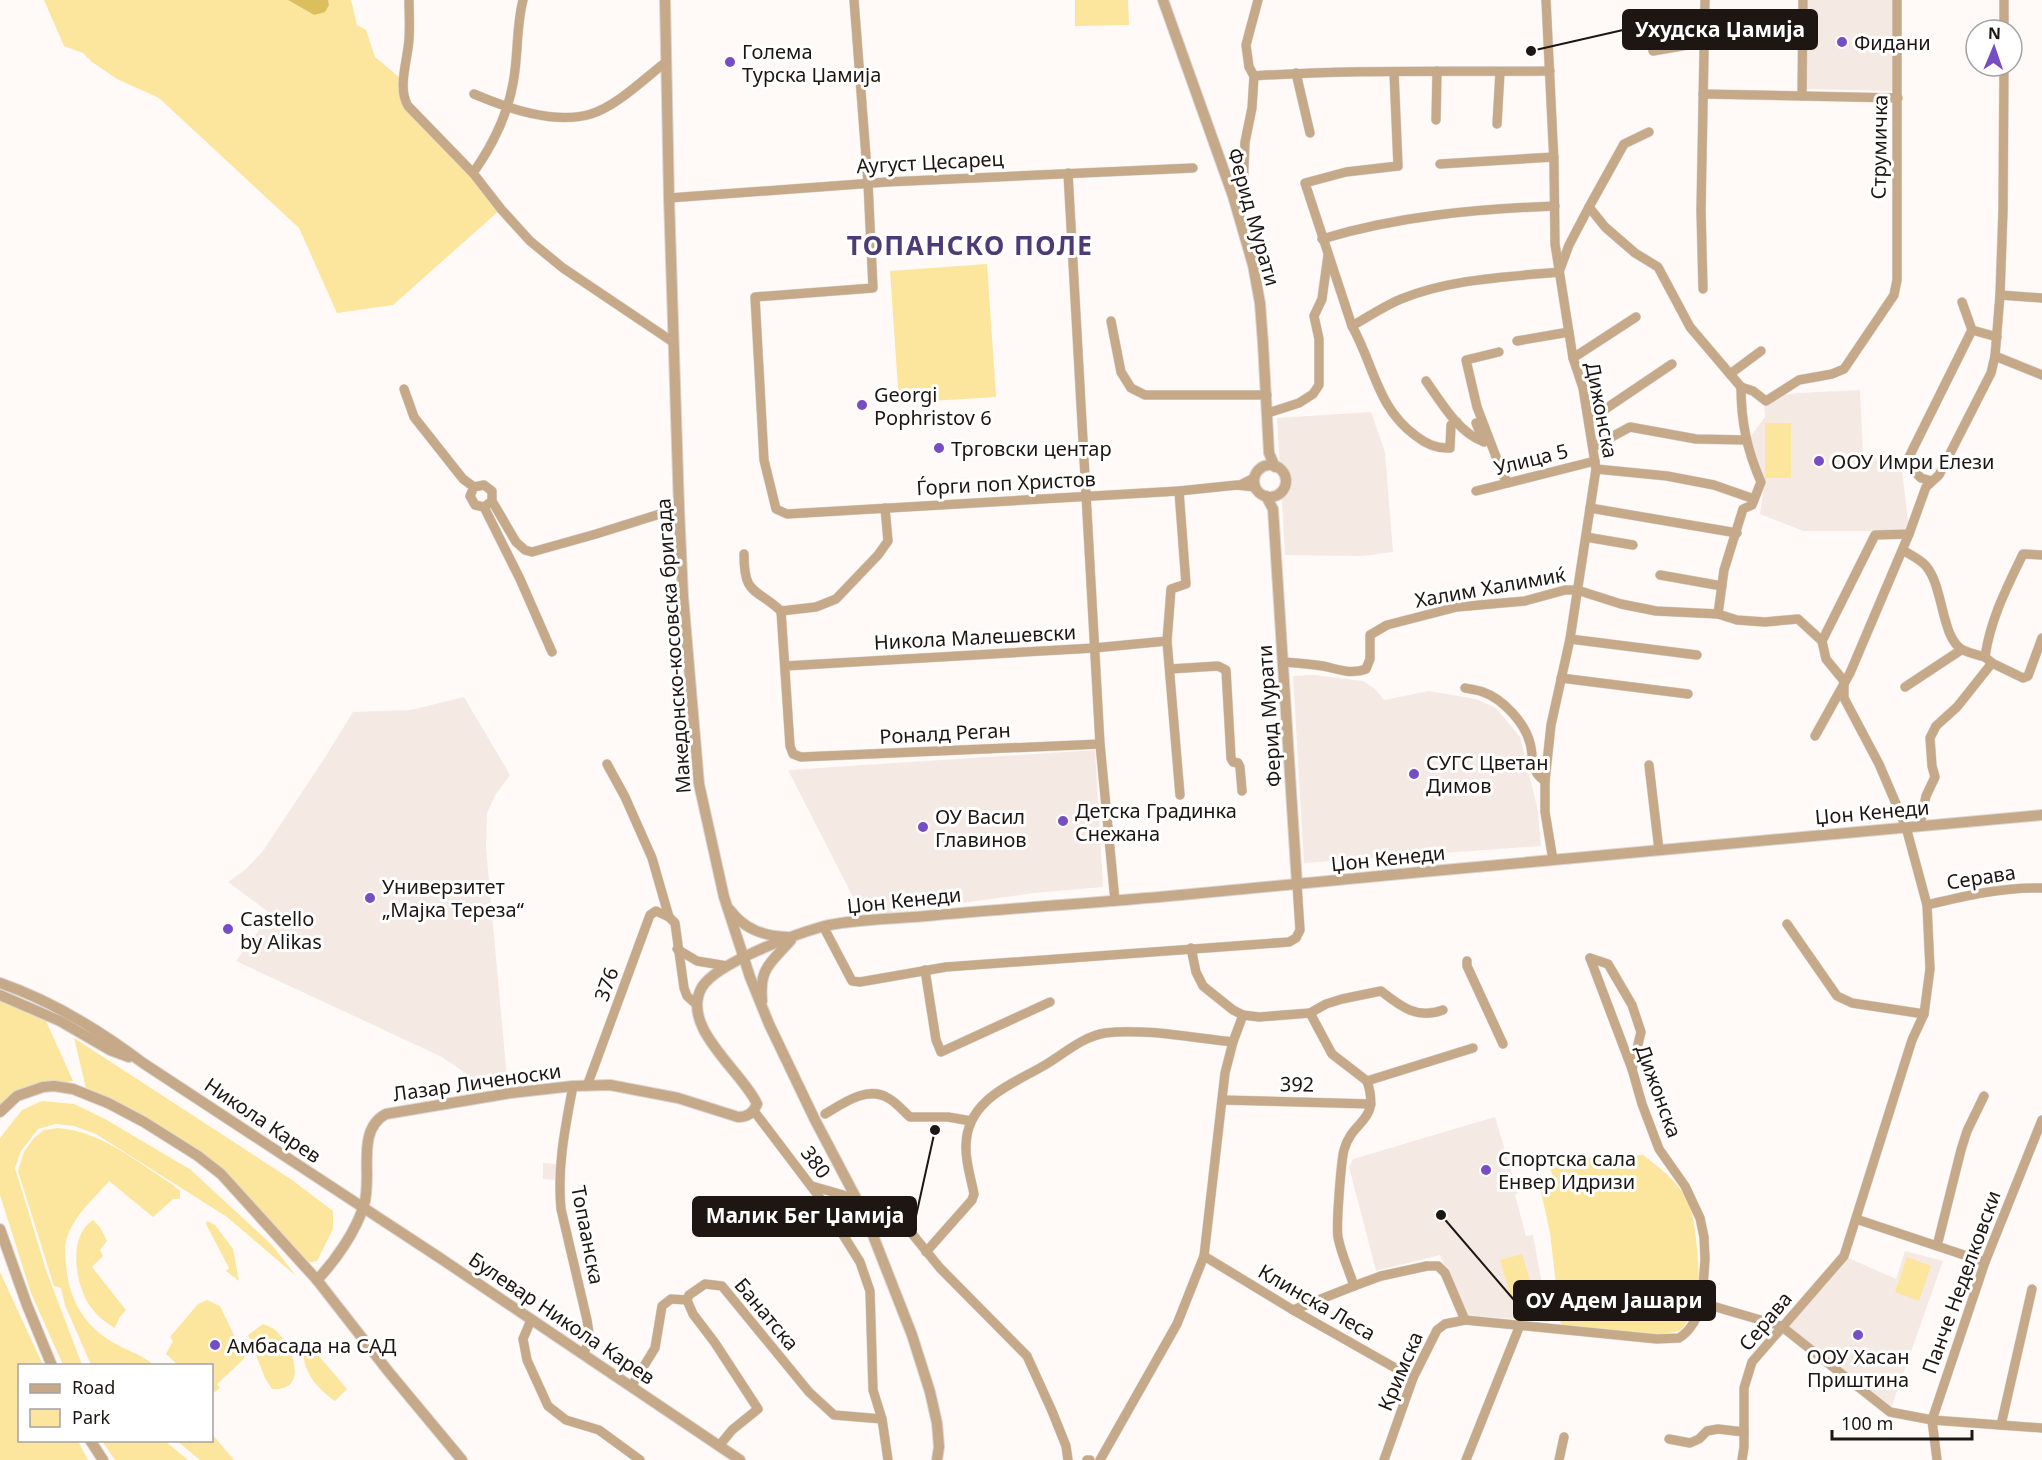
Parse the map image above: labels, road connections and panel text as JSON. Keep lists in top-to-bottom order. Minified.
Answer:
{"streets":{"street":["Струмичка","Аугуст Цесарец","Ферид Мурати","Дижонска","Улица 5","Ѓорги поп Христов","Халим Халимиќ","Никола Малешевски","Македонско-косовска бригада","Роналд Реган","Џон Кенеди","Серава","376","Лазар Личеноски","392","Никола Карев","380","Топаанска","Панче Неделковски","Клинска Леса","Банатска","Булевар Никола Карев","Кримска"]},"crossings":[["Аугуст Цесарец","Ѓорги поп Христов"],["Аугуст Цесарец","Македонско-косовска бригада"],["Ферид Мурати","Ѓорги поп Христов"],["Ферид Мурати","Халим Халимиќ"],["Ферид Мурати","Џон Кенеди"],["Дижонска","Улица 5"],["Дижонска","Халим Халимиќ"],["Дижонска","Џон Кенеди"],["Дижонска","Кримска"],["Халим Халимиќ","Серава"],["Никола Малешевски","Роналд Реган"],["Македонско-косовска бригада","Џон Кенеди"],["Џон Кенеди","Серава"],["376","Лазар Личеноски"],["Лазар Личеноски","Никола Карев"],["Лазар Личеноски","380"],["Лазар Личеноски","Топаанска"],["Лазар Личеноски","Булевар Никола Карев"],["Никола Карев","Булевар Никола Карев"],["380","Банатска"],["Топаанска","Булевар Никола Карев"],["Клинска Леса","Кримска"],["Банатска","Булевар Никола Карев"]],"districts":["ТОПАНСКО ПОЛЕ"],"places":["Фидани","Ухудска Џамија","Голема Турска Џамија","Georgi Pophristov 6","Трговски центар","ООУ Имри Елези","СУГС Цветан Димов","Детска Градинка Снежана","ОУ Васил Главинов","Универзитет „Мајка Тереза“","Castello by Alikas","Малик Бег Џамија","Спортска сала Енвер Идризи","ОУ Адем Јашари","ООУ Хасан Приштина","Амбасада на САД"],"legend":["Road","Park"],"scale_bar":"100 m","north":"top"}
